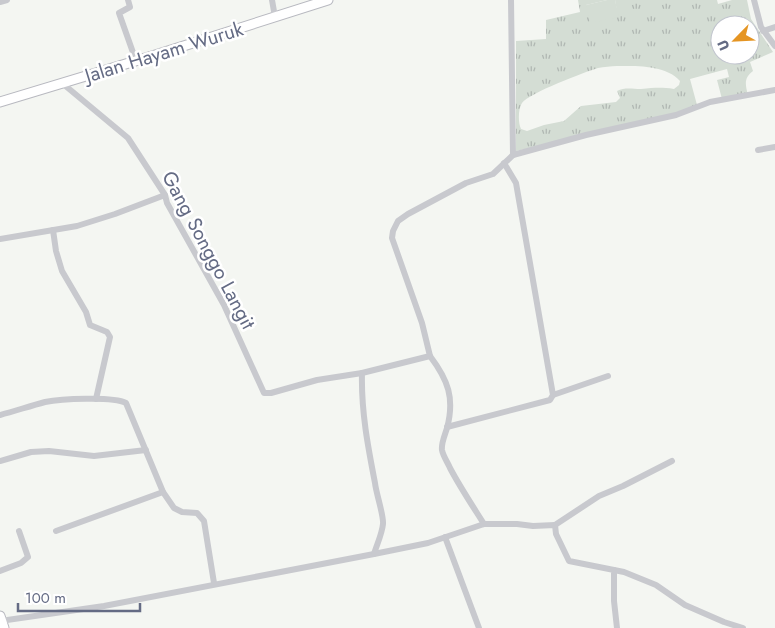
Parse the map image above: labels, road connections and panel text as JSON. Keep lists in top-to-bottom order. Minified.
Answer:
{"streets":{"main road":["Jalan Hayam Wuruk"],"street":["Gang Songgo Langit"]},"crossings":[["Jalan Hayam Wuruk","Gang Songgo Langit"]],"scale_bar":"100 m","north":"bottom left"}
